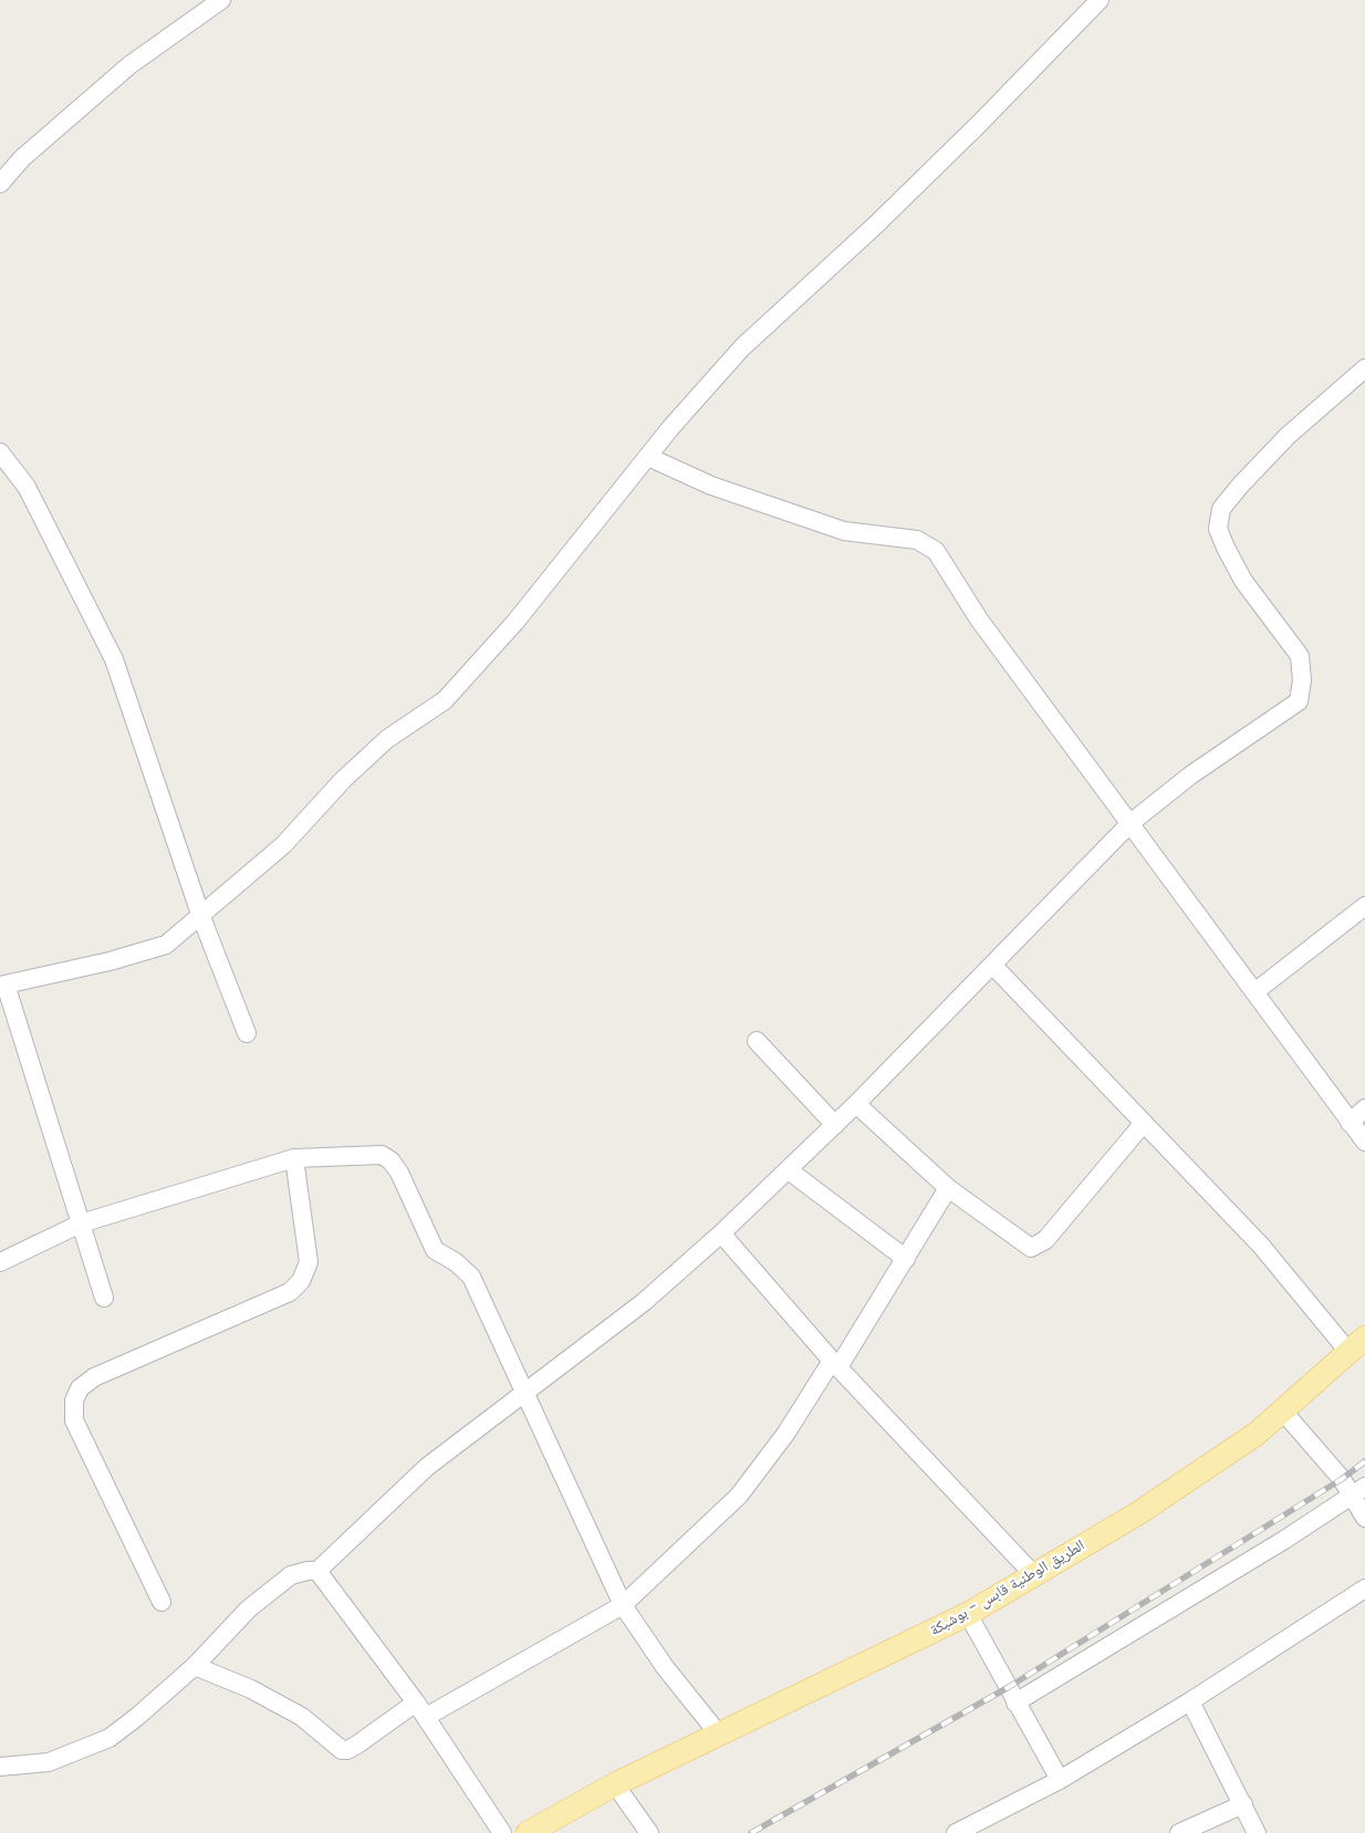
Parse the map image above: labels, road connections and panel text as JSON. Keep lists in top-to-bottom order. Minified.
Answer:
{"streets":{"main road":["الطريق الوطنية قابس - بوشبكة"]}}
